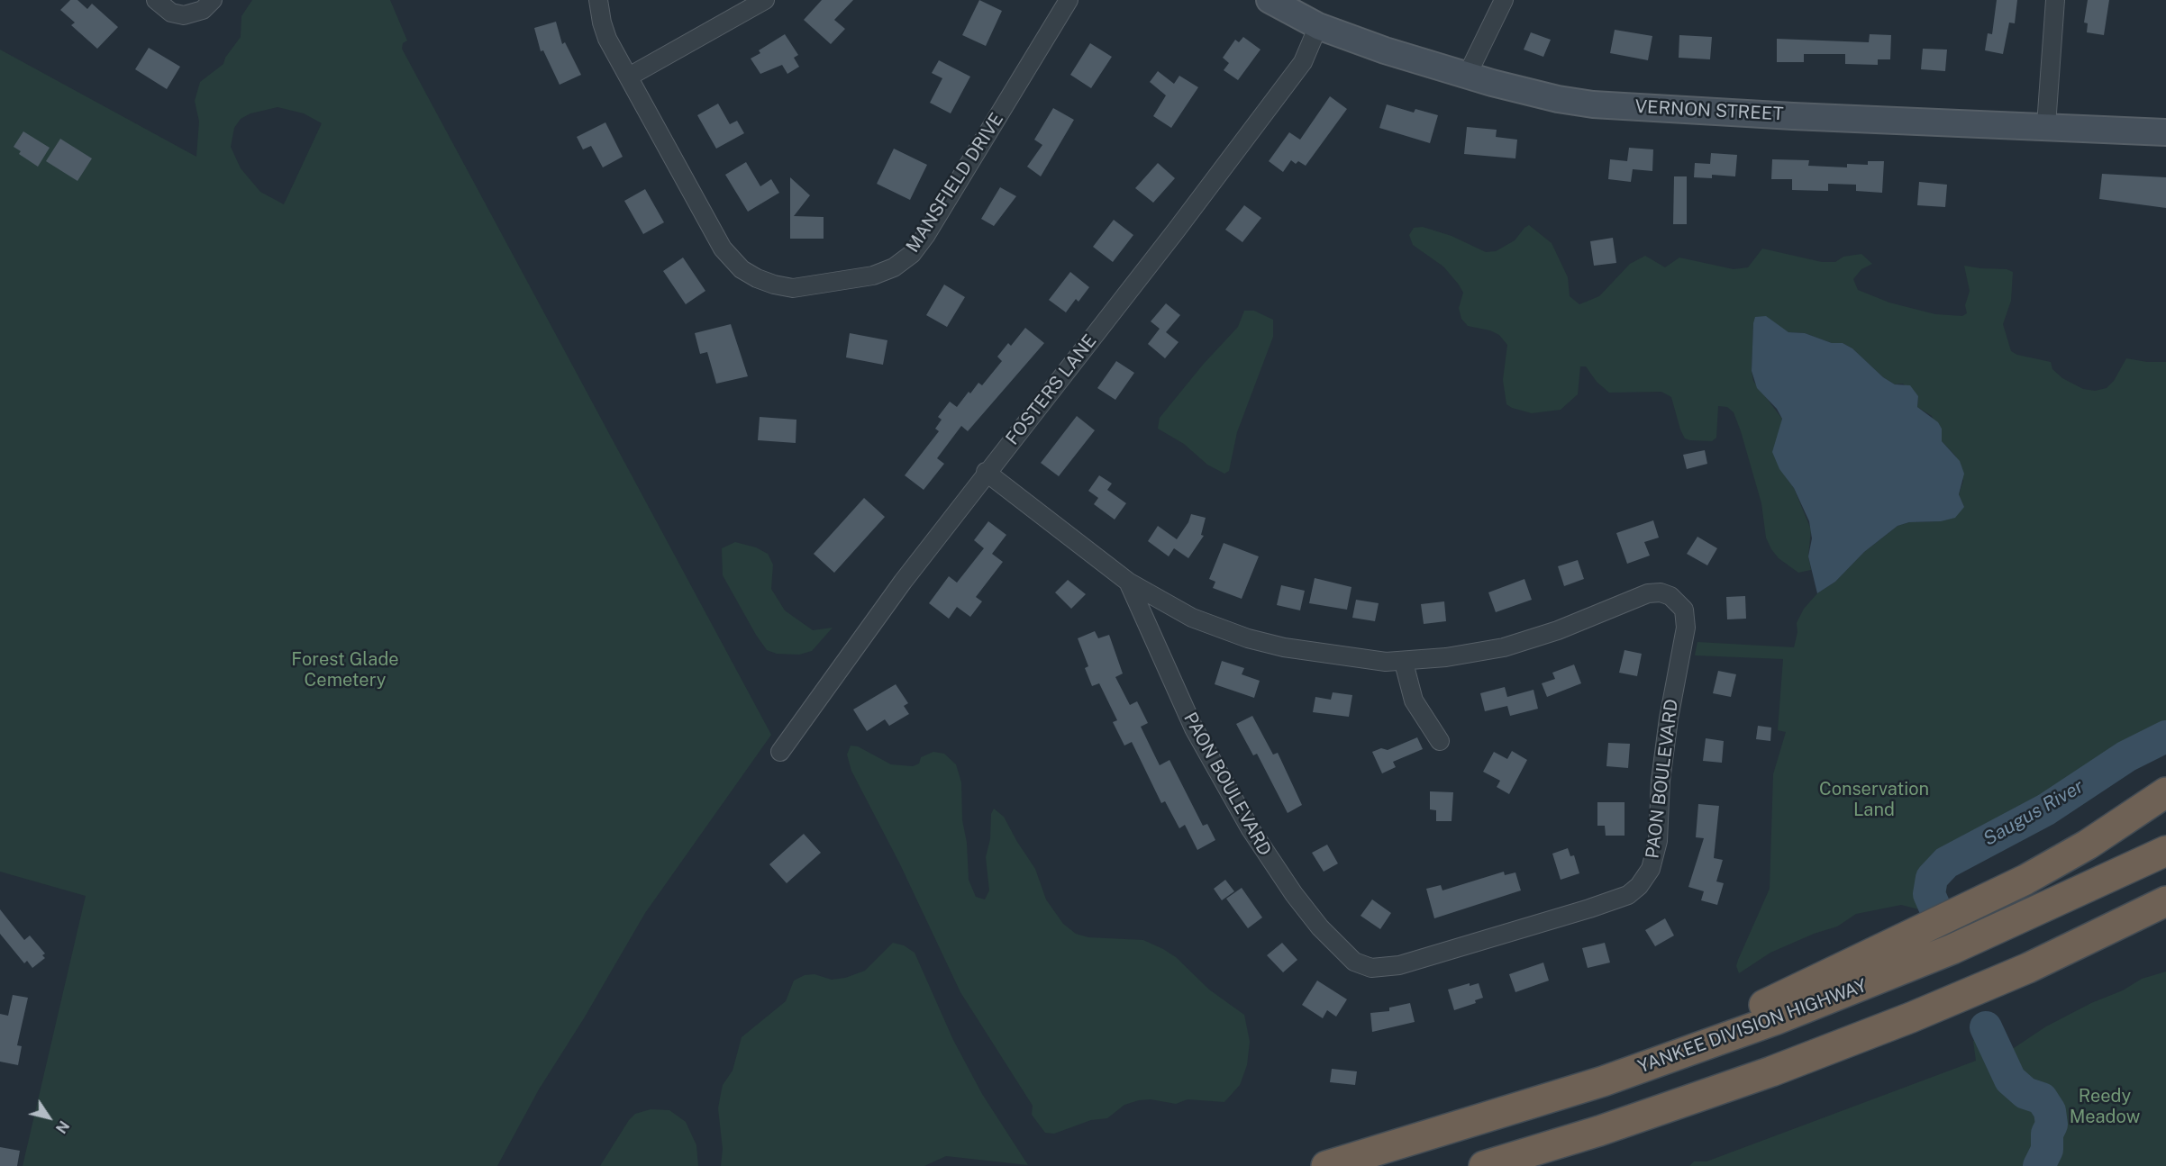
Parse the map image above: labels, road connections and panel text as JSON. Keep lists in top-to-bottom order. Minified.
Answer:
{"streets":{"highway":["YANKEE DIVISION HIGHWAY"],"main road":["VERNON STREET"],"street":["MANSFIELD DRIVE","FOSTERS LANE","PAON BOULEVARD"]},"crossings":[["VERNON STREET","FOSTERS LANE"],["FOSTERS LANE","PAON BOULEVARD"]],"water":["Saugus River"],"parks":["Forest Glade Cemetery","Conservation Land","Reedy Meadow"],"north":"bottom right"}
